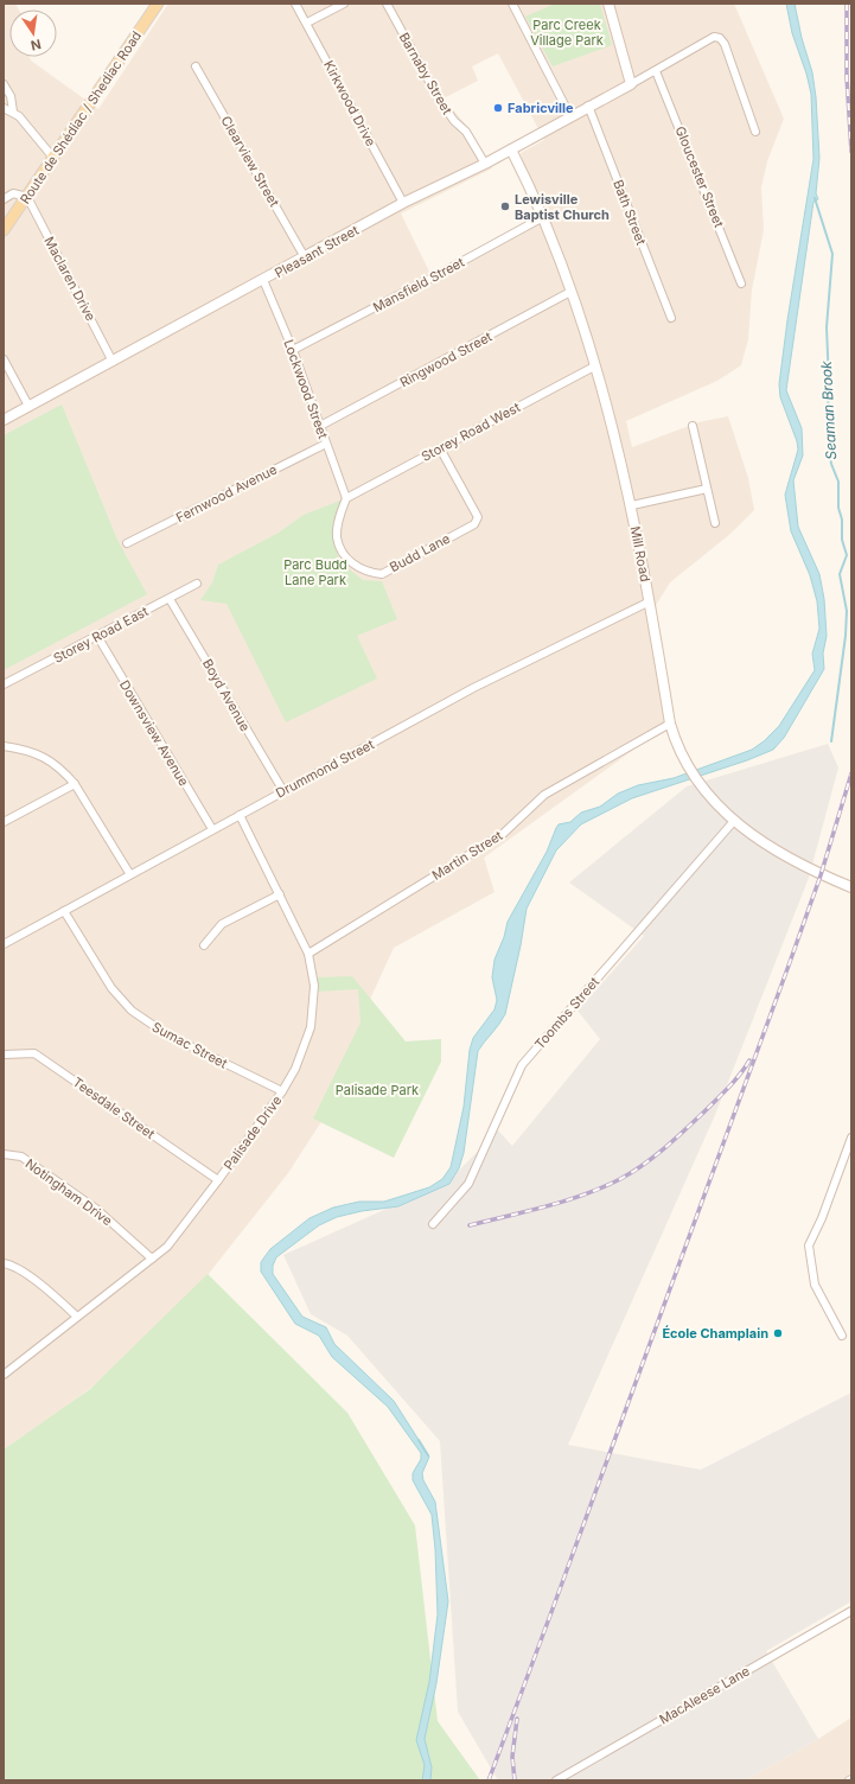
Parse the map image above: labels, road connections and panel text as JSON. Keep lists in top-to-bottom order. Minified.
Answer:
{"streets":{"main road":["Route de Shédiac / Shediac Road"],"street":["Barnaby Street","Kirkwood Drive","Clearview Street","Gloucester Street","Bath Street","Pleasant Street","Maclaren Drive","Mansfield Street","Ringwood Street","Lockwood Street","Storey Road West","Fernwood Avenue","Budd Lane","Mill Road","Storey Road East","Boyd Avenue","Downsview Avenue","Drummond Street","Martin Street","Toombs Street","Sumac Street","Teesdale Street","Palisade Drive","Notingham Drive","MacAleese Lane"]},"crossings":[["Barnaby Street","Pleasant Street"],["Kirkwood Drive","Pleasant Street"],["Route de Shédiac / Shediac Road","Maclaren Drive"],["Clearview Street","Pleasant Street"],["Gloucester Street","Pleasant Street"],["Bath Street","Pleasant Street"],["Pleasant Street","Maclaren Drive"],["Pleasant Street","Lockwood Street"],["Pleasant Street","Mill Road"],["Mansfield Street","Lockwood Street"],["Mansfield Street","Mill Road"],["Ringwood Street","Lockwood Street"],["Ringwood Street","Mill Road"],["Lockwood Street","Storey Road West"],["Lockwood Street","Fernwood Avenue"],["Lockwood Street","Budd Lane"],["Storey Road West","Budd Lane"],["Storey Road West","Mill Road"],["Mill Road","Drummond Street"],["Mill Road","Martin Street"],["Mill Road","Toombs Street"],["Storey Road East","Boyd Avenue"],["Storey Road East","Downsview Avenue"],["Boyd Avenue","Drummond Street"],["Downsview Avenue","Drummond Street"],["Drummond Street","Sumac Street"],["Drummond Street","Palisade Drive"],["Martin Street","Palisade Drive"],["Sumac Street","Palisade Drive"],["Teesdale Street","Palisade Drive"],["Palisade Drive","Notingham Drive"]],"water":["Seaman Brook"],"parks":["Parc Creek Village Park","Parc Budd Lane Park","Palisade Park"],"places":["Fabricville","Lewisville Baptist Church","École Champlain"],"north":"bottom"}
